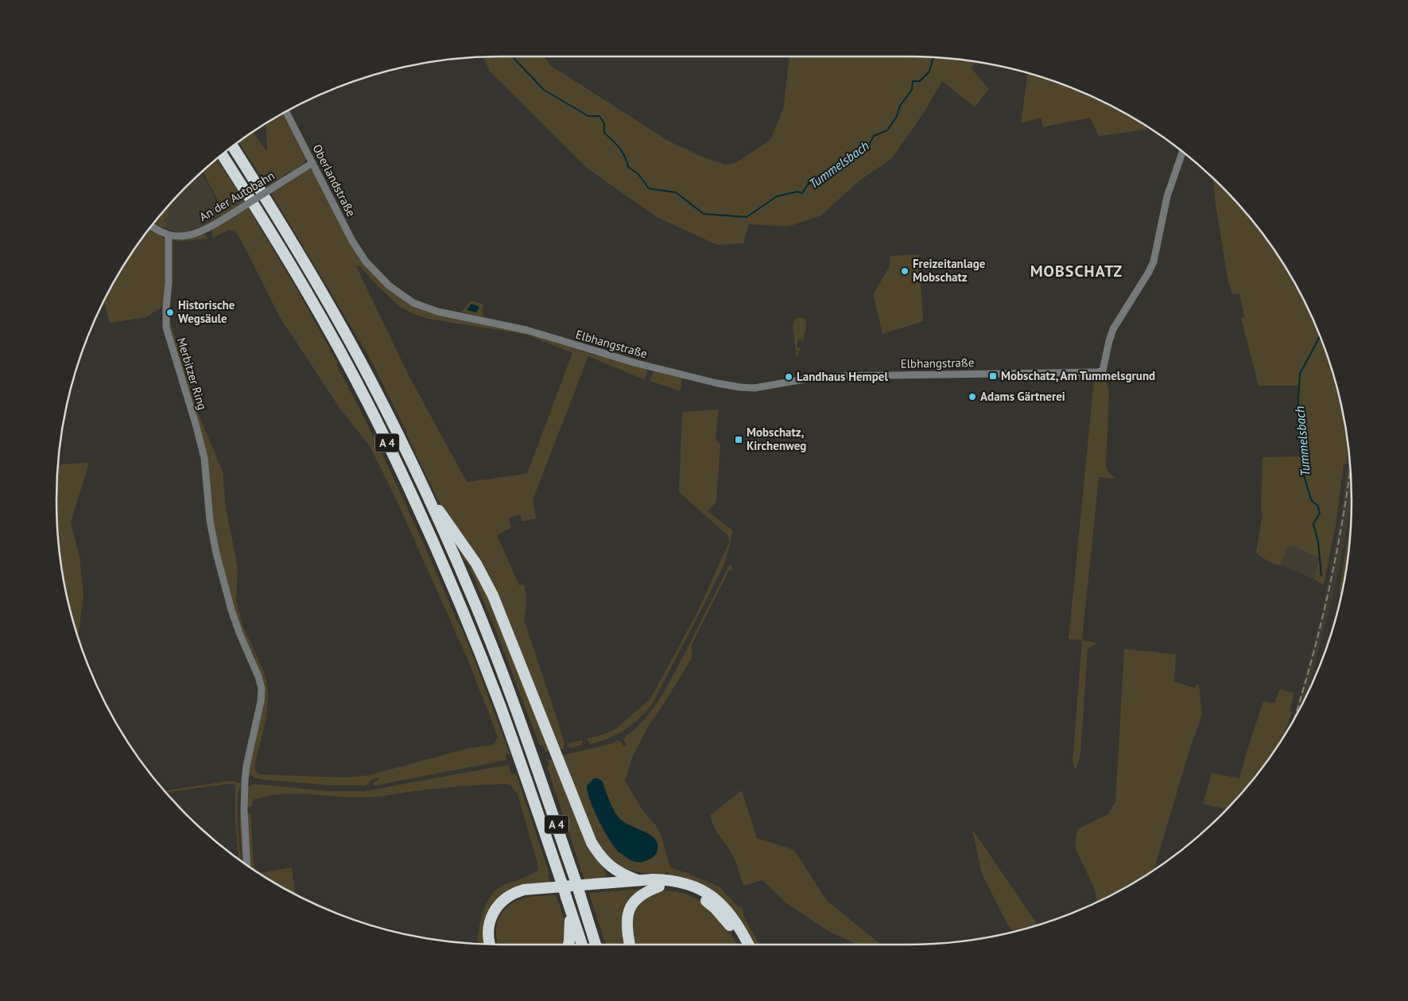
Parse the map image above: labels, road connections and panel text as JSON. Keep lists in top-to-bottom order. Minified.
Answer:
{"streets":{"highway":["A 4"],"street":["Oberlandstraße","An der Autobahn","Elbhangstraße","Merbitzer Ring"]},"crossings":[["Oberlandstraße","An der Autobahn"],["Oberlandstraße","Elbhangstraße"],["An der Autobahn","Merbitzer Ring"]],"districts":["MOBSCHATZ"],"water":["Tummelsbach"],"places":{"other":["Freizeitanlage Mobschatz","Historische Wegsäule","Landhaus Hempel","Adams Gärtnerei"],"transit":["Mobschatz, Am Tummelsgrund","Mobschatz, Kirchenweg"]}}
